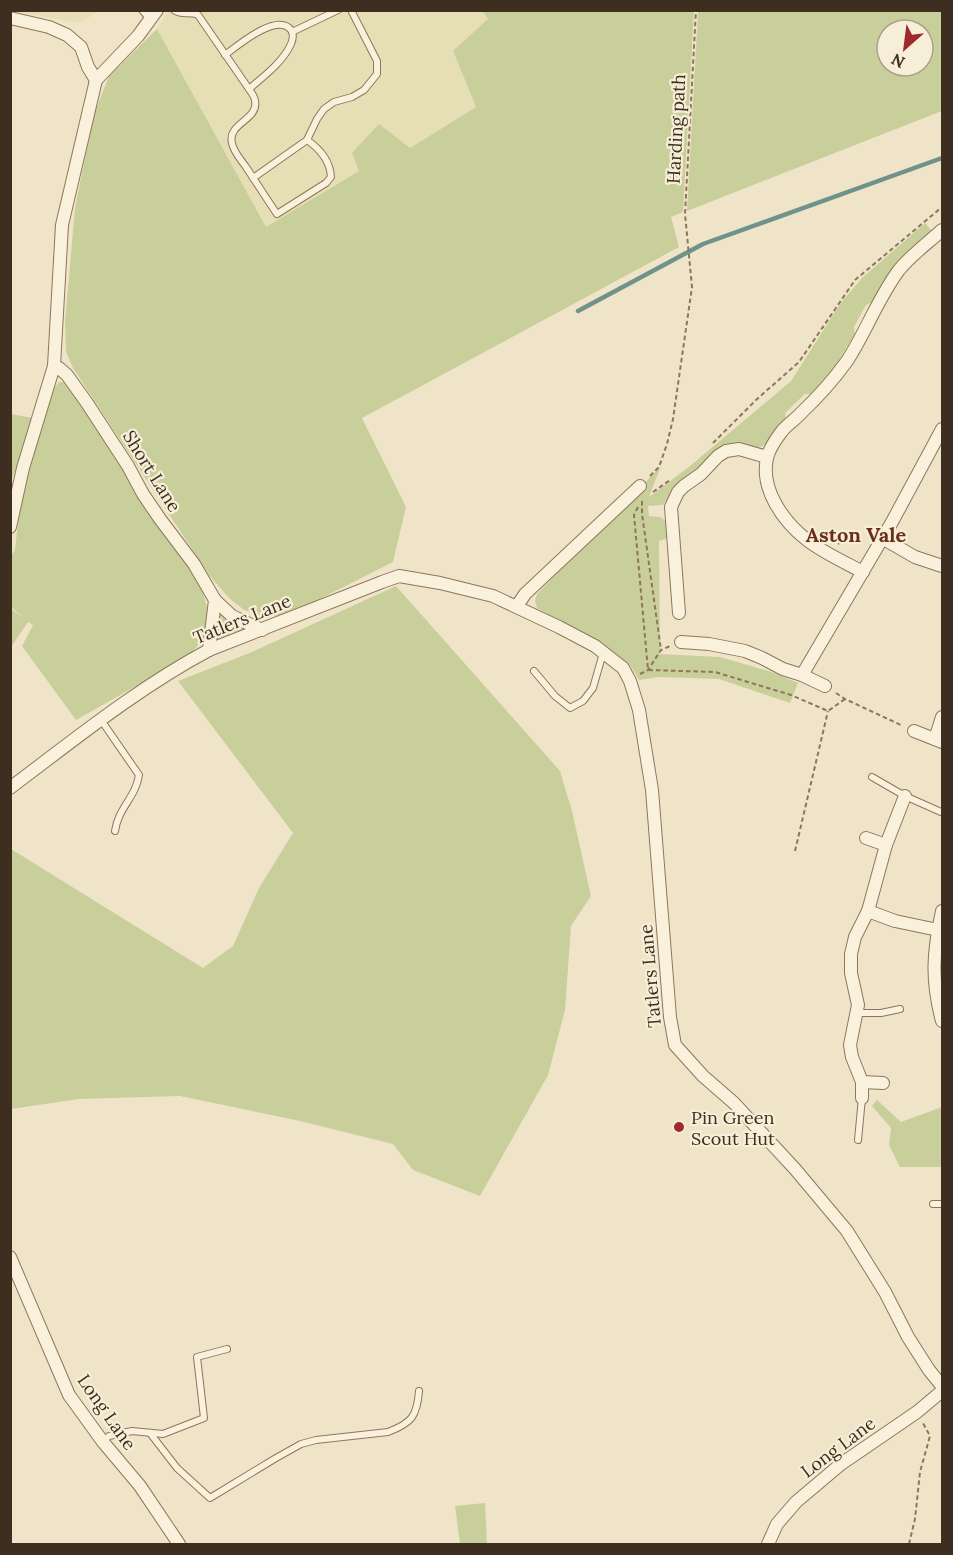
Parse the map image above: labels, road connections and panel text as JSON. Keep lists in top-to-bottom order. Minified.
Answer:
{"streets":{"street":["Short Lane","Tatlers Lane","Long Lane"],"path":["Harding path"]},"crossings":[["Short Lane","Tatlers Lane"]],"districts":["Aston Vale"],"places":["Pin Green Scout Hut"],"north":"bottom left"}
